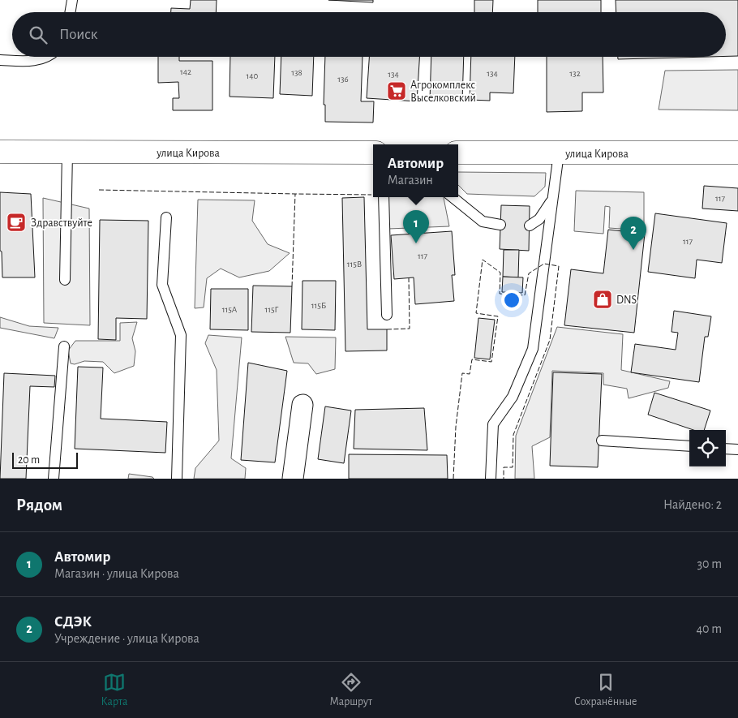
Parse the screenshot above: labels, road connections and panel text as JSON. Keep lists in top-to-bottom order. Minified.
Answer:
{"streets":{"main road":["улица Кирова"]},"places":{"supermarket":["Агрокомплекс Выселковский"],"cafe":["Здравствуйте"],"shop":["DNS"]},"house_numbers":["142","138","134","132","134","140","136","117","117","117","115В","115Б","115А","115Г"],"scale_bar":"20 m","page":{"search":"Поиск","popup":["Автомир","Магазин"],"pins":["1","2"],"scale":"20 m","heading":["Рядом","Найдено: 2"],"list":[{"mark":"1","name":"Автомир","note":"Магазин · улица Кирова","value":"30 m"},{"mark":"2","name":"СДЭК","note":"Учреждение · улица Кирова","value":"40 m"}],"nav":["Карта","Маршрут","Сохранённые"]}}
